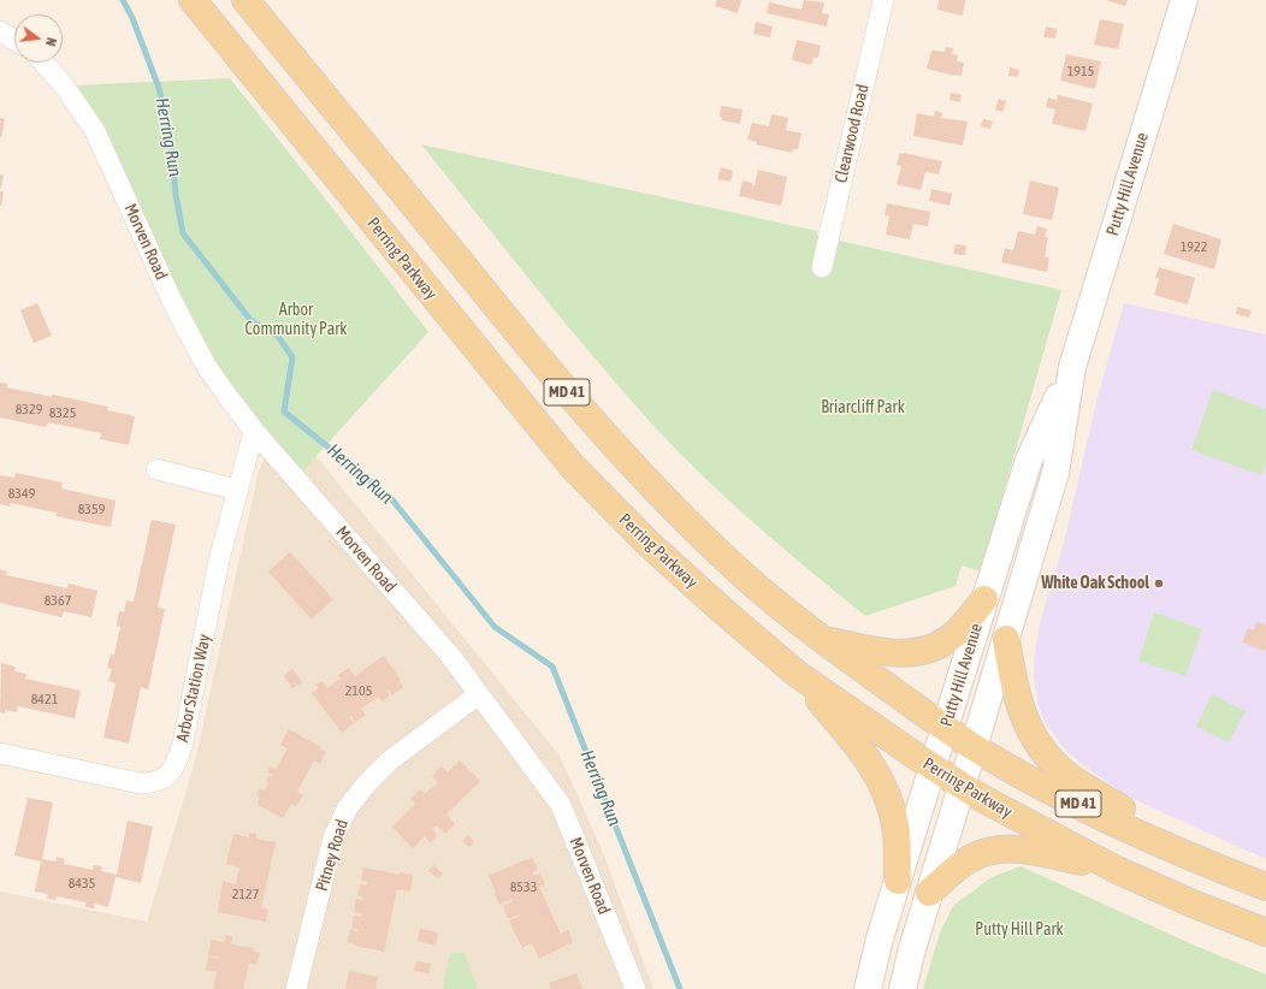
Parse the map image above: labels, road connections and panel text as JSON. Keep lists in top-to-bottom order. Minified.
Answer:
{"streets":{"main road":["Perring Parkway","MD 41"],"street":["Clearwood Road","Putty Hill Avenue","Morven Road","Arbor Station Way","Pitney Road"]},"crossings":[["Putty Hill Avenue","Perring Parkway"],["Putty Hill Avenue","MD 41"],["Morven Road","Arbor Station Way"],["Morven Road","Pitney Road"]],"water":["Herring Run"],"parks":["Arbor Community Park","Briarcliff Park","Putty Hill Park"],"places":["White Oak School"],"house_numbers":["1915","1922","8329","8325","8349","8359","8367","2105","8421","8435","8533","2127"],"north":"right"}
